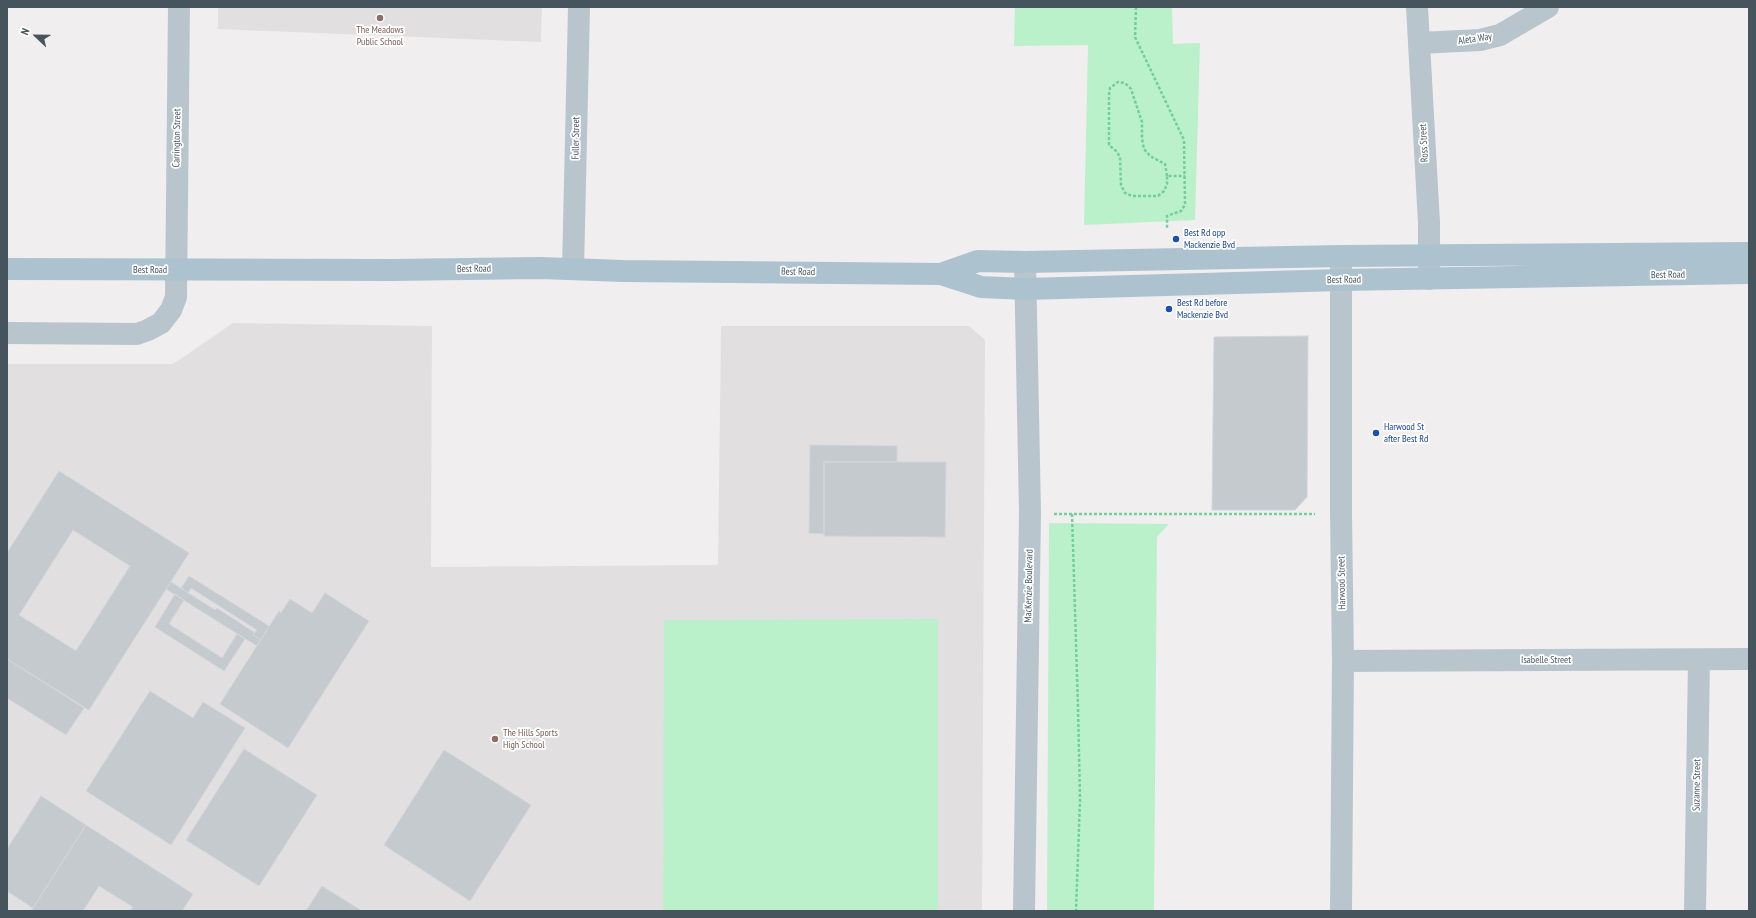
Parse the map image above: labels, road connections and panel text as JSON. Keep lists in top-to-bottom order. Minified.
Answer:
{"streets":{"main road":["Best Road"],"street":["Aleta Way","Carrington Street","Fuller Street","Ross Street","Harwood Street","MacKenzie Boulevard","Isabelle Street","Suzanne Street"]},"crossings":[["Aleta Way","Ross Street"],["Carrington Street","Best Road"],["Fuller Street","Best Road"],["Ross Street","Best Road"],["Best Road","Harwood Street"],["Best Road","MacKenzie Boulevard"],["Harwood Street","Isabelle Street"],["Isabelle Street","Suzanne Street"]],"places":["The Meadows Public School","Best Rd opp Mackenzie Bvd","Best Rd before Mackenzie Bvd","Harwood St after Best Rd","The Hills Sports High School"],"north":"left"}
